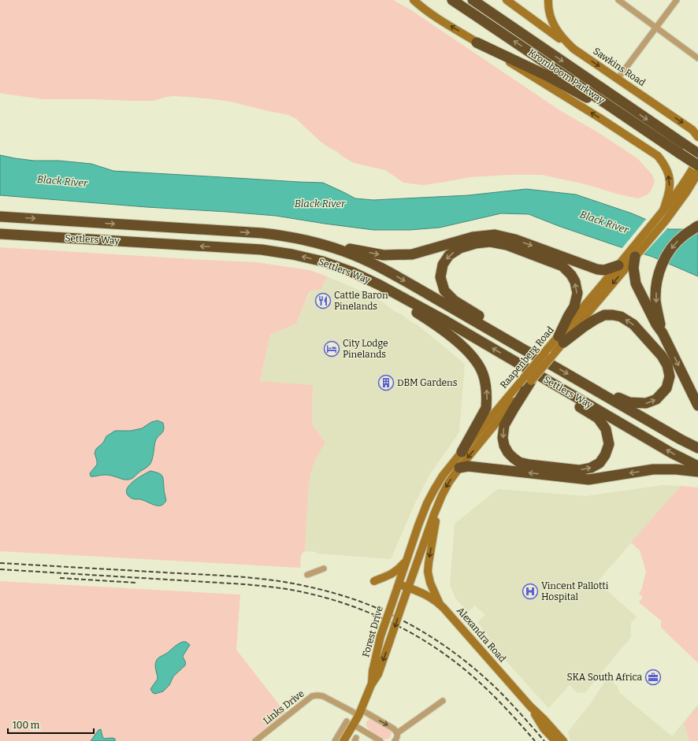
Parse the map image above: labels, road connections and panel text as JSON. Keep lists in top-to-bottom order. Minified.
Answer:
{"streets":{"highway":["Kromboom Parkway","Settlers Way"],"main road":["Sawkins Road","Raapenberg Road","Forest Drive","Alexandra Road"],"street":["Links Drive"]},"crossings":[["Raapenberg Road","Forest Drive"],["Raapenberg Road","Alexandra Road"],["Forest Drive","Alexandra Road"],["Forest Drive","Links Drive"]],"water":["Black River"],"places":{"restaurant":["Cattle Baron Pinelands"],"hotel":["City Lodge Pinelands"],"building":["DBM Gardens"],"hospital":["Vincent Pallotti Hospital"],"office":["SKA South Africa"]},"scale_bar":"100 m"}
